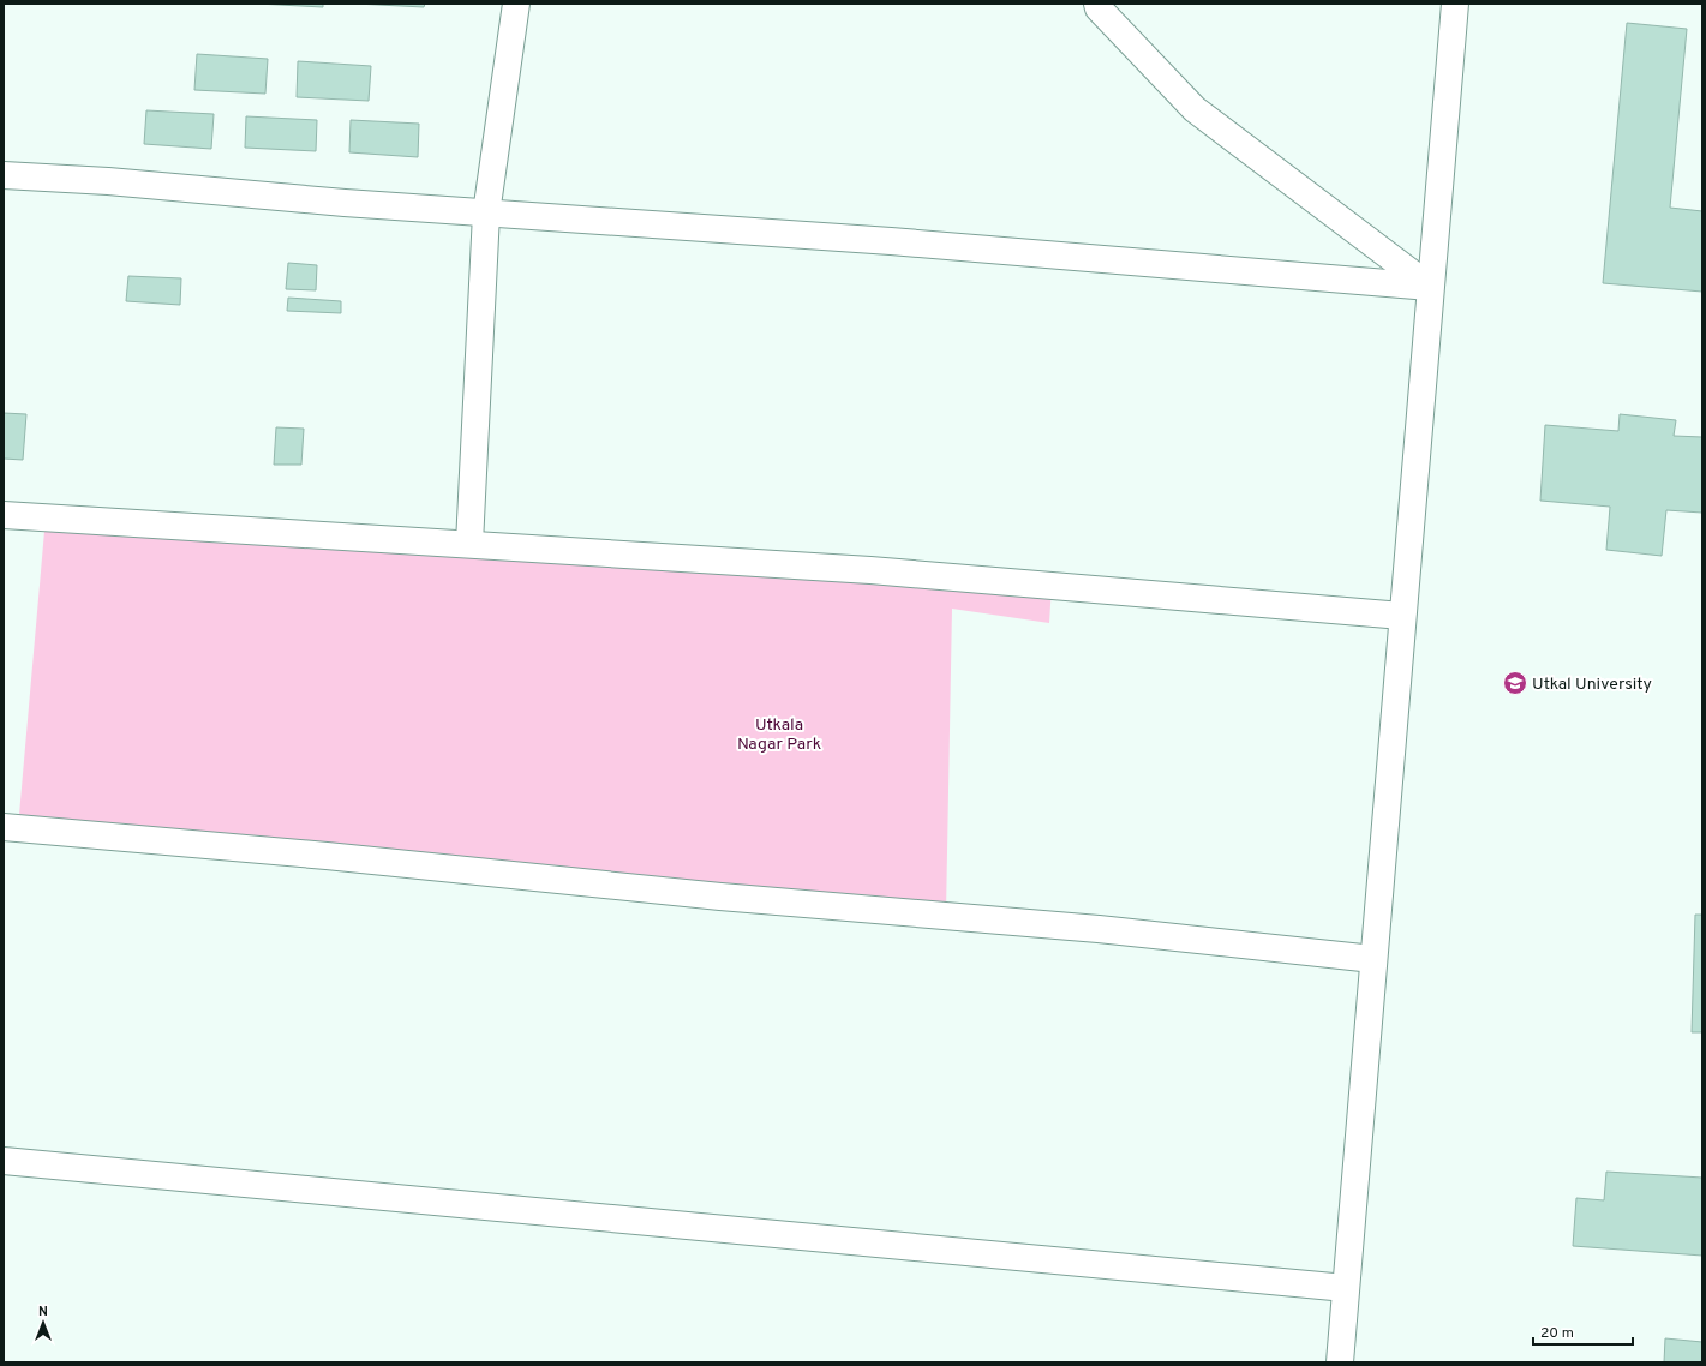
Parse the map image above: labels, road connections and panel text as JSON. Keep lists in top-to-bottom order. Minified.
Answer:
{"parks":["Utkala Nagar Park"],"places":{"school or university":["Utkal University"]},"scale_bar":"20 m","north":"top"}
